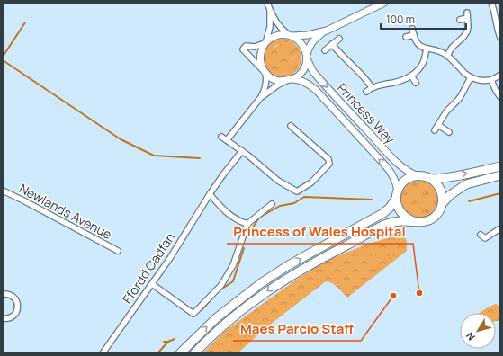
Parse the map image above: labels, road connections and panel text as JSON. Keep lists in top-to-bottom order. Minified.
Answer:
{"streets":{"street":["Princess Way","Newlands Avenue","Ffordd Cadfan"]},"places":["Princess of Wales Hospital","Maes Parcio Staff"],"scale_bar":"100 m","north":"bottom left"}
